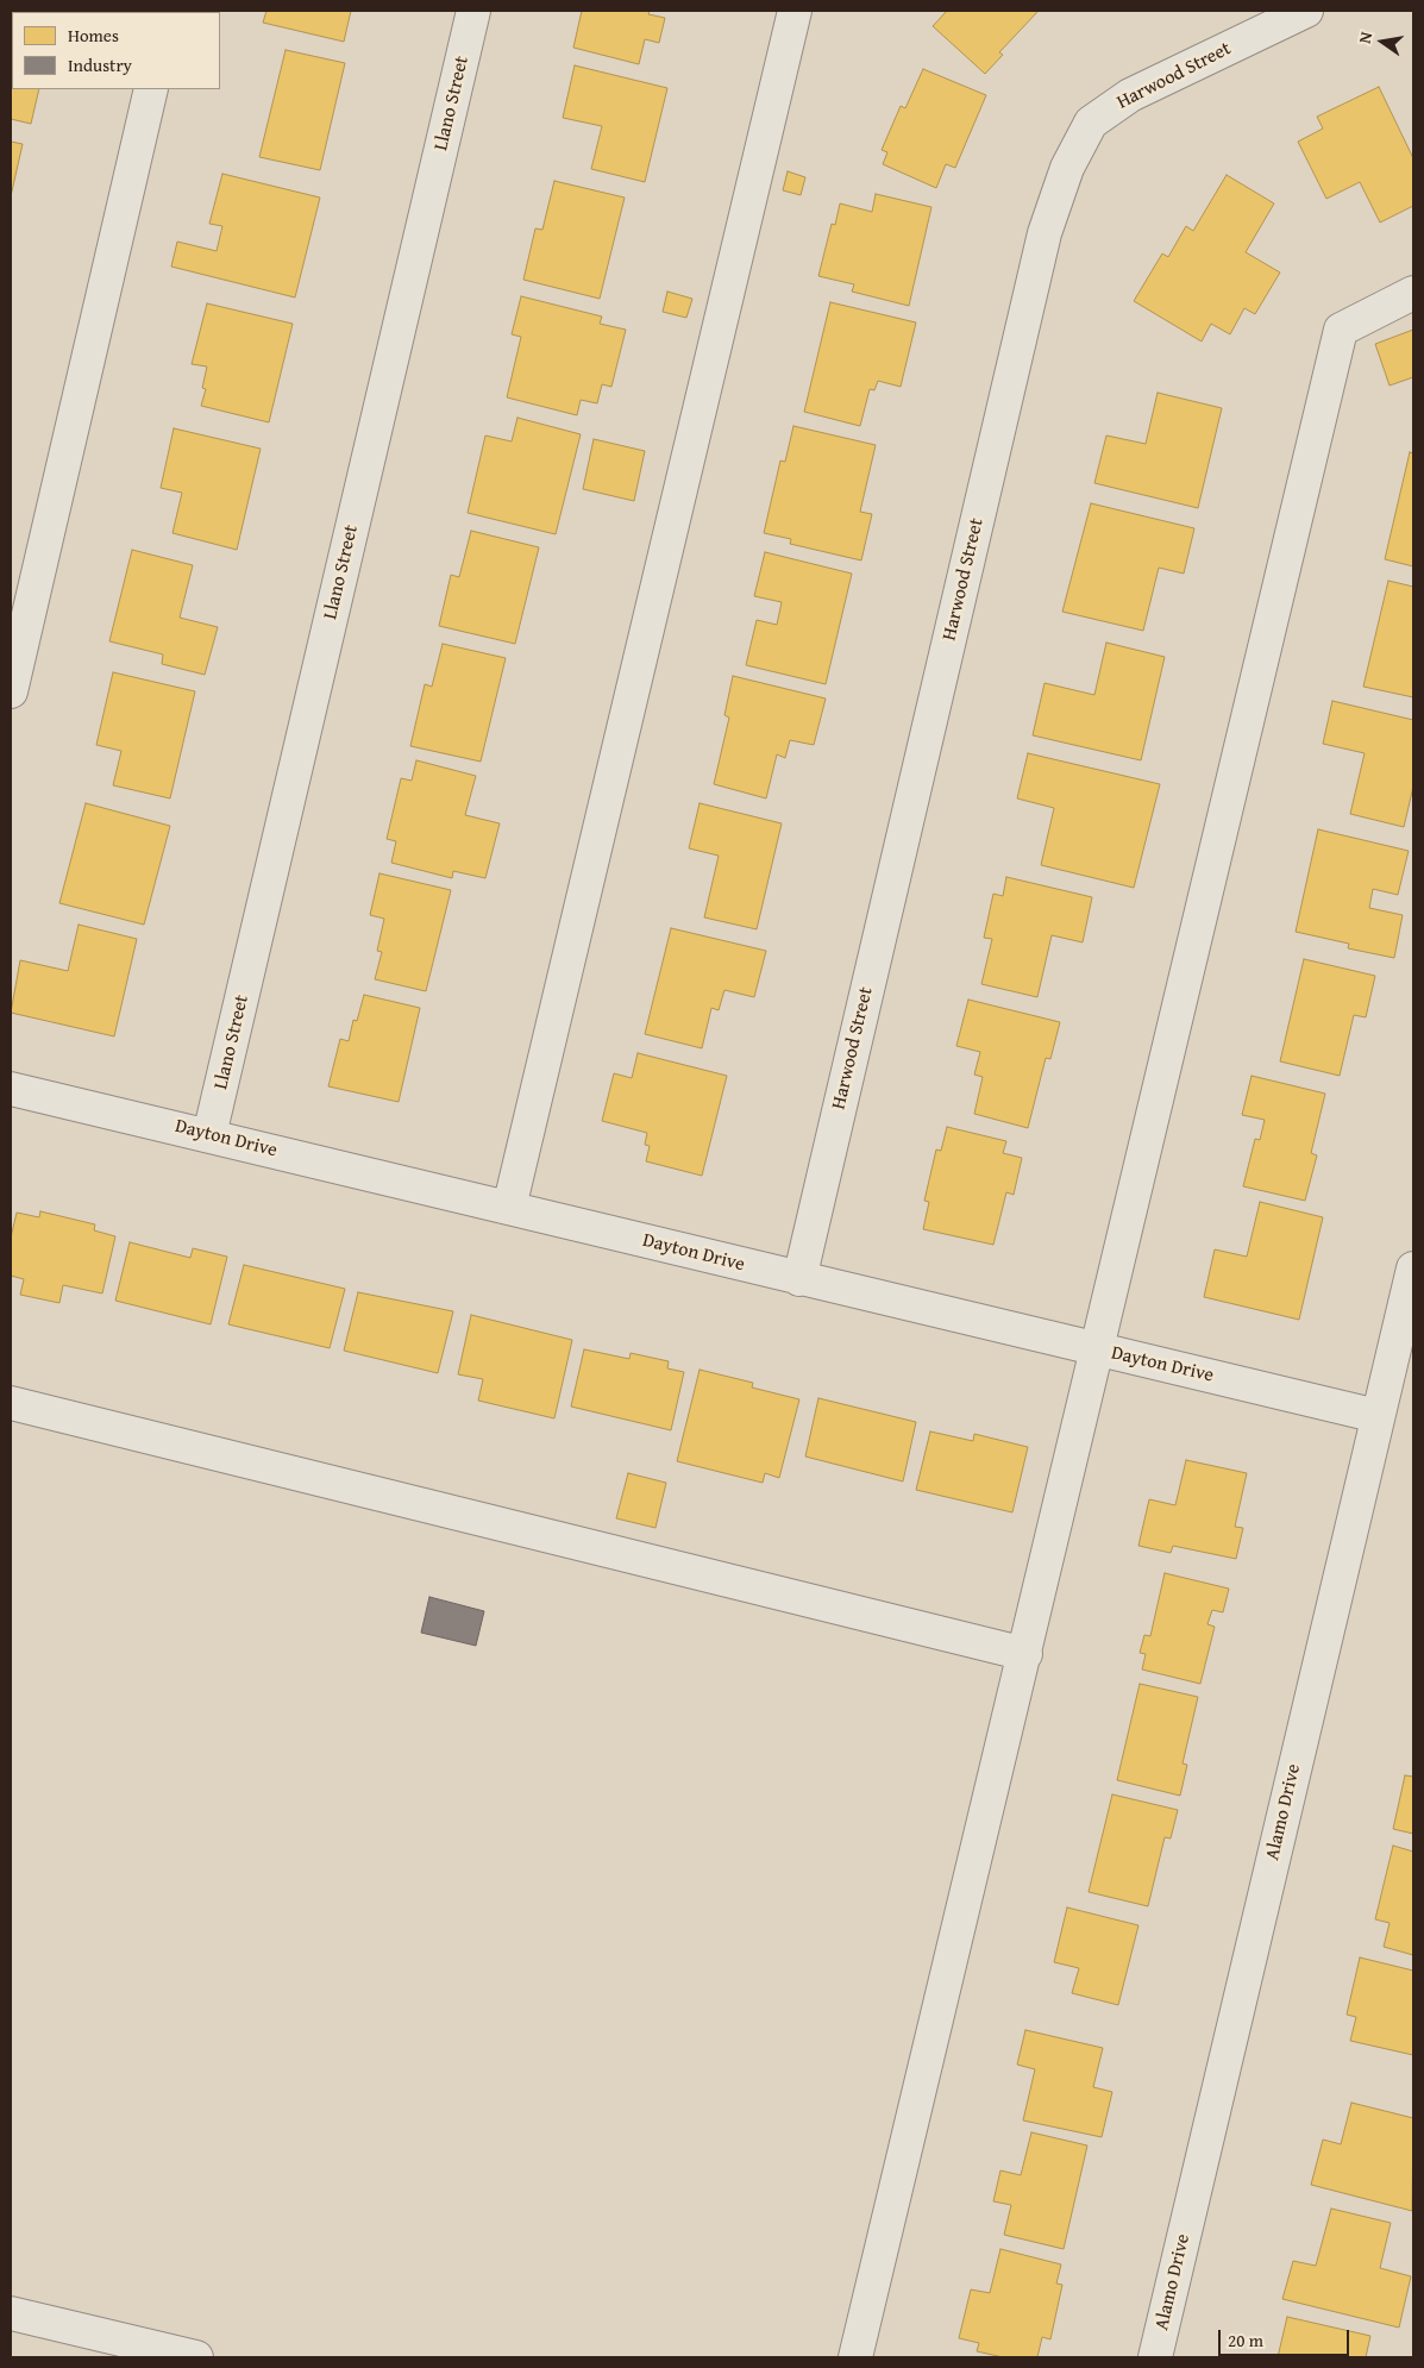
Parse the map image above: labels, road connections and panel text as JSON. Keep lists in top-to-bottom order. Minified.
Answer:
{"streets":{"street":["Harwood Street","Llano Street","Dayton Drive","Alamo Drive"]},"crossings":[["Harwood Street","Dayton Drive"],["Llano Street","Dayton Drive"],["Dayton Drive","Alamo Drive"]],"legend":["Homes","Industry"],"scale_bar":"20 m","north":"left"}
